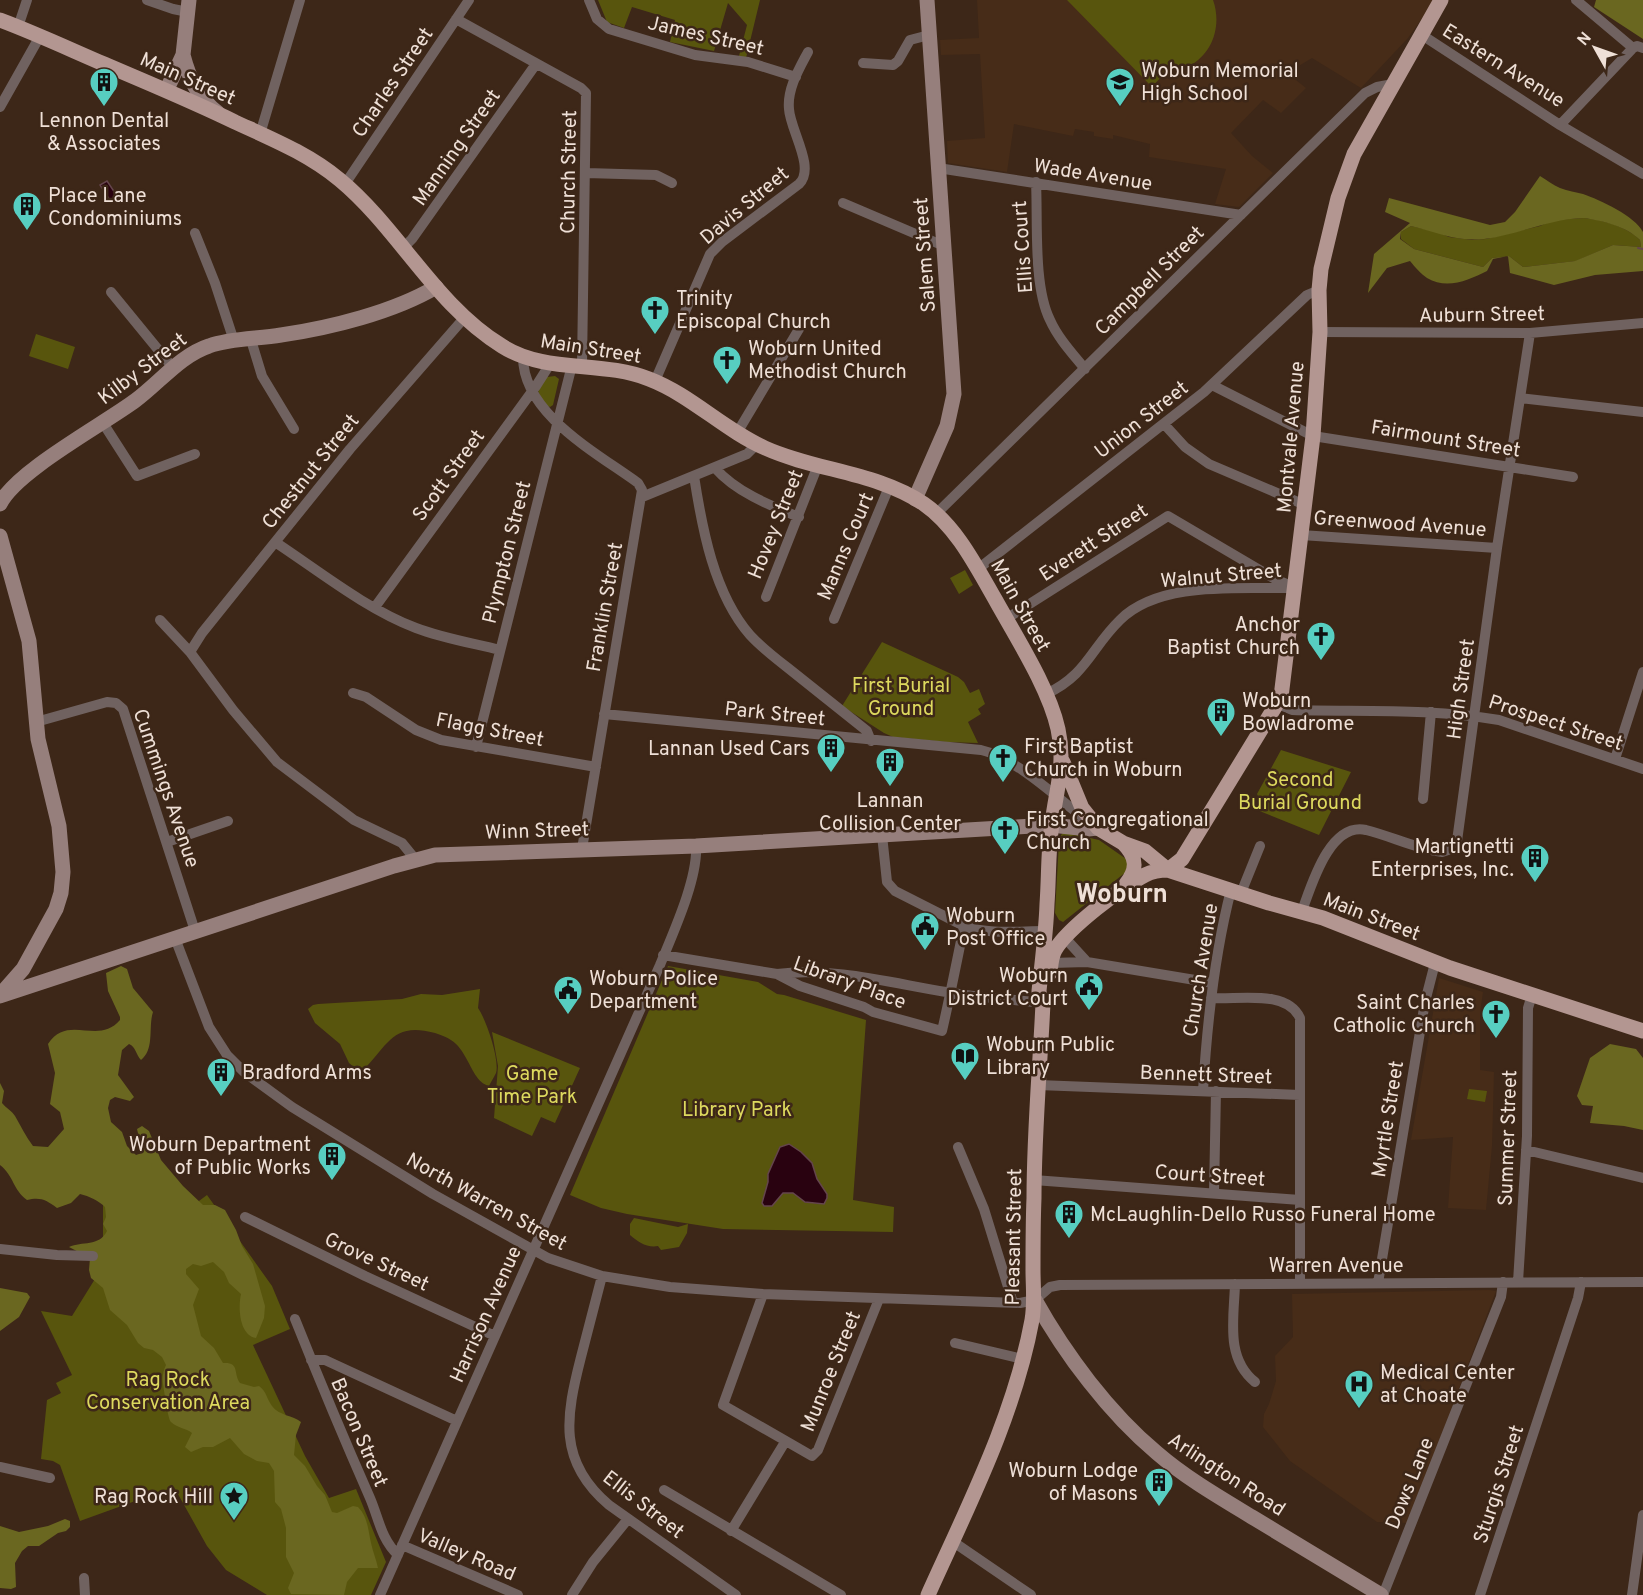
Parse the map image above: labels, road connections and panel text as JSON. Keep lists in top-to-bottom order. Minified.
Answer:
{"streets":{"main road":["Main Street","Montvale Avenue","Pleasant Street"],"street":["James Street","Eastern Avenue","Charles Street","Manning Street","Church Street","Wade Avenue","Davis Street","Ellis Court","Salem Street","Campbell Street","Auburn Street","Kilby Street","Union Street","Fairmount Street","Chestnut Street","Scott Street","Greenwood Avenue","Hovey Street","Everett Street","Manns Court","Plympton Street","Walnut Street","Franklin Street","High Street","Park Street","Prospect Street","Flagg Street","Cummings Avenue","Winn Street","Church Avenue","Library Place","Bennett Street","Myrtle Street","Summer Street","Court Street","North Warren Street","Grove Street","Warren Avenue","Harrison Avenue","Munroe Street","Bacon Street","Arlington Road","Dows Lane","Sturgis Street","Ellis Street","Valley Road"]},"crossings":[["James Street","Davis Street"],["Eastern Avenue","Montvale Avenue"],["Main Street","Charles Street"],["Main Street","Manning Street"],["Main Street","Church Street"],["Main Street","Davis Street"],["Main Street","Salem Street"],["Main Street","Campbell Street"],["Main Street","Kilby Street"],["Main Street","Union Street"],["Main Street","Montvale Avenue"],["Main Street","Chestnut Street"],["Main Street","Scott Street"],["Main Street","Hovey Street"],["Main Street","Everett Street"],["Main Street","Manns Court"],["Main Street","Plympton Street"],["Main Street","Walnut Street"],["Main Street","High Street"],["Main Street","Park Street"],["Main Street","Winn Street"],["Main Street","Church Avenue"],["Main Street","Myrtle Street"],["Main Street","Summer Street"],["Main Street","Pleasant Street"],["Charles Street","Church Street"],["Manning Street","Church Street"],["Church Street","Plympton Street"],["Wade Avenue","Ellis Court"],["Wade Avenue","Salem Street"],["Wade Avenue","Campbell Street"],["Ellis Court","Campbell Street"],["Campbell Street","Montvale Avenue"],["Auburn Street","Montvale Avenue"],["Auburn Street","High Street"],["Union Street","Montvale Avenue"],["Union Street","Fairmount Street"],["Montvale Avenue","Fairmount Street"],["Montvale Avenue","Greenwood Avenue"],["Montvale Avenue","Everett Street"],["Montvale Avenue","Walnut Street"],["Montvale Avenue","Prospect Street"],["Fairmount Street","High Street"],["Greenwood Avenue","High Street"],["Everett Street","Walnut Street"],["Plympton Street","Flagg Street"],["Franklin Street","Park Street"],["Franklin Street","Flagg Street"],["Franklin Street","Winn Street"],["High Street","Prospect Street"],["Park Street","Winn Street"],["Cummings Avenue","Winn Street"],["Winn Street","North Warren Street"],["Winn Street","Pleasant Street"],["Winn Street","Harrison Avenue"],["Church Avenue","Bennett Street"],["Library Place","Pleasant Street"],["Bennett Street","Pleasant Street"],["Myrtle Street","Warren Avenue"],["Summer Street","Warren Avenue"],["Court Street","Pleasant Street"],["North Warren Street","Pleasant Street"],["North Warren Street","Warren Avenue"],["North Warren Street","Harrison Avenue"],["North Warren Street","Munroe Street"],["North Warren Street","Arlington Road"],["North Warren Street","Ellis Street"],["Pleasant Street","Warren Avenue"],["Pleasant Street","Arlington Road"],["Grove Street","Harrison Avenue"],["Warren Avenue","Arlington Road"],["Warren Avenue","Dows Lane"],["Warren Avenue","Sturgis Street"],["Harrison Avenue","Bacon Street"],["Harrison Avenue","Valley Road"],["Bacon Street","Valley Road"],["Arlington Road","Dows Lane"]],"districts":["Woburn"],"parks":["First Burial Ground","Second Burial Ground","Game Time Park","Library Park","Rag Rock Conservation Area"],"places":{"building":["Lennon Dental & Associates","Place Lane Condominiums","Woburn Bowladrome","Lannan Used Cars","Lannan Collision Center","Martignetti Enterprises, Inc.","Bradford Arms","Woburn Department of Public Works","McLaughlin-Dello Russo Funeral Home","Woburn Lodge of Masons"],"school or university":["Woburn Memorial High School"],"church":["Trinity Episcopal Church","Woburn United Methodist Church","Anchor Baptist Church","First Baptist Church in Woburn","First Congregational Church","Saint Charles Catholic Church"],"public building":["Woburn Post Office","Woburn District Court","Woburn Police Department"],"library":["Woburn Public Library"],"hospital":["Medical Center at Choate"],"place":["Rag Rock Hill"]},"north":"top left"}
